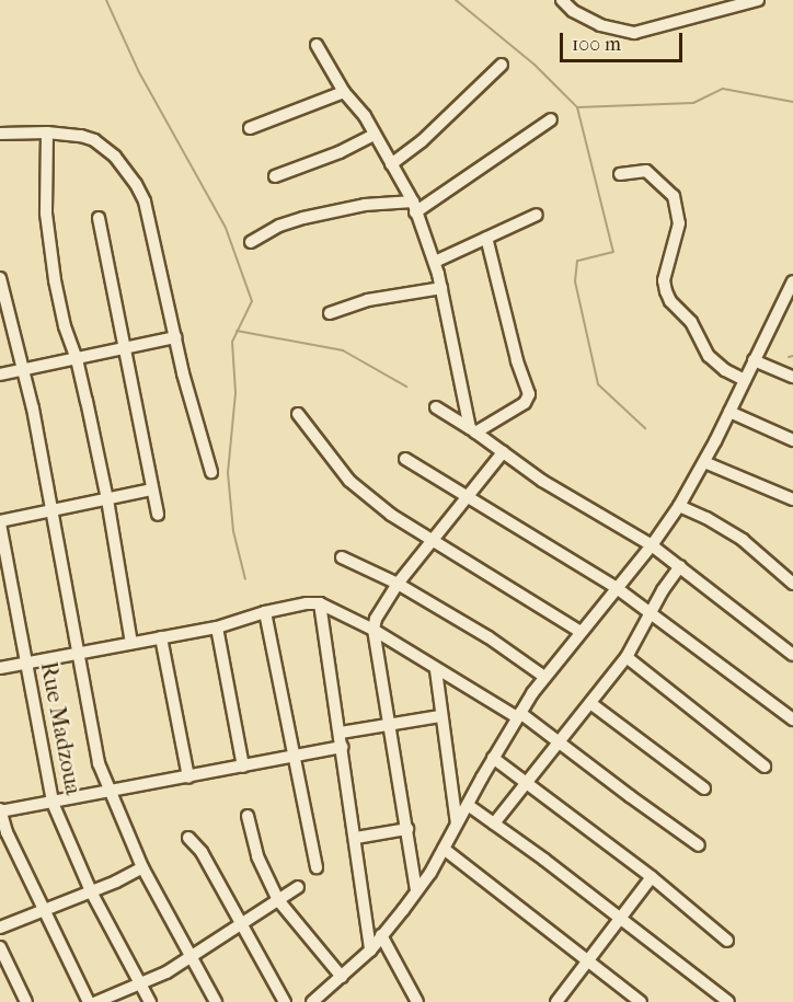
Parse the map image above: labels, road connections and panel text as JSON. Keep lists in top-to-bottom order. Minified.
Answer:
{"streets":{"street":["Rue Madzoua"]},"scale_bar":"100 m"}
